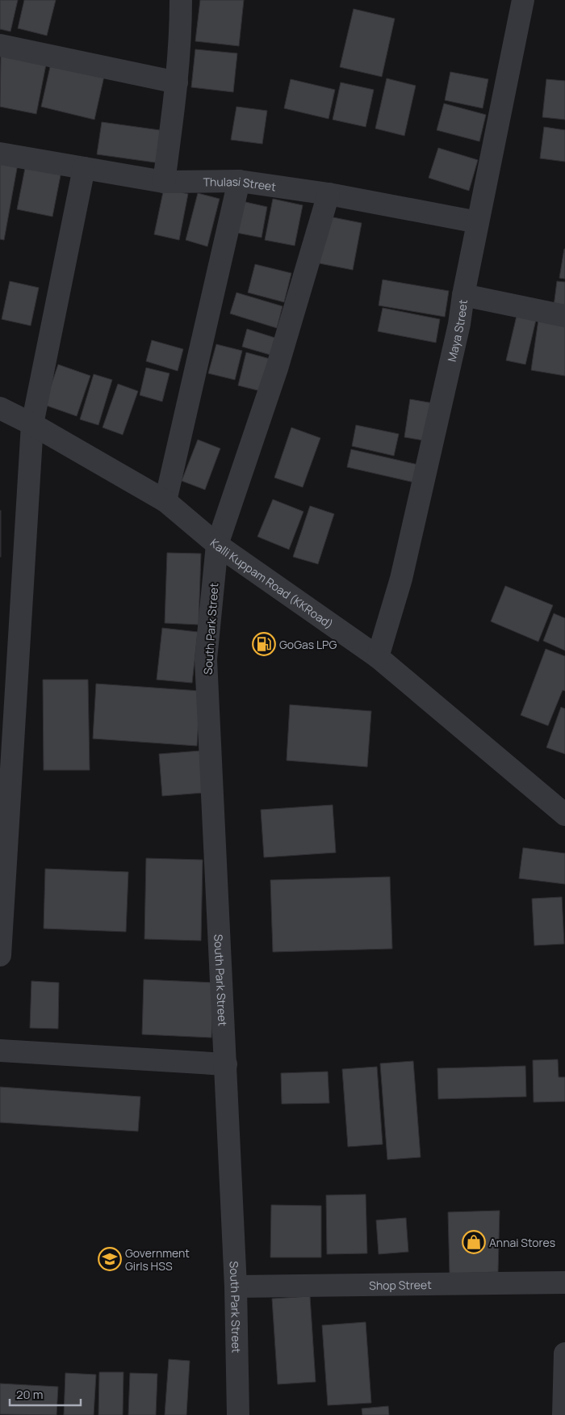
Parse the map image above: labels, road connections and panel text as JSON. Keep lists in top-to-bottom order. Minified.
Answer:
{"streets":{"street":["Thulasi Street","Maya Street","Kalli Kuppam Road (KKRoad)","South Park Street","Shop Street"]},"crossings":[["Thulasi Street","Maya Street"],["Thulasi Street","South Park Street"],["Maya Street","Kalli Kuppam Road (KKRoad)"],["Kalli Kuppam Road (KKRoad)","South Park Street"],["South Park Street","Shop Street"]],"places":{"fuel station":["GoGas LPG"],"shop":["Annai Stores"],"school or university":["Government Girls HSS"]},"scale_bar":"20 m"}
